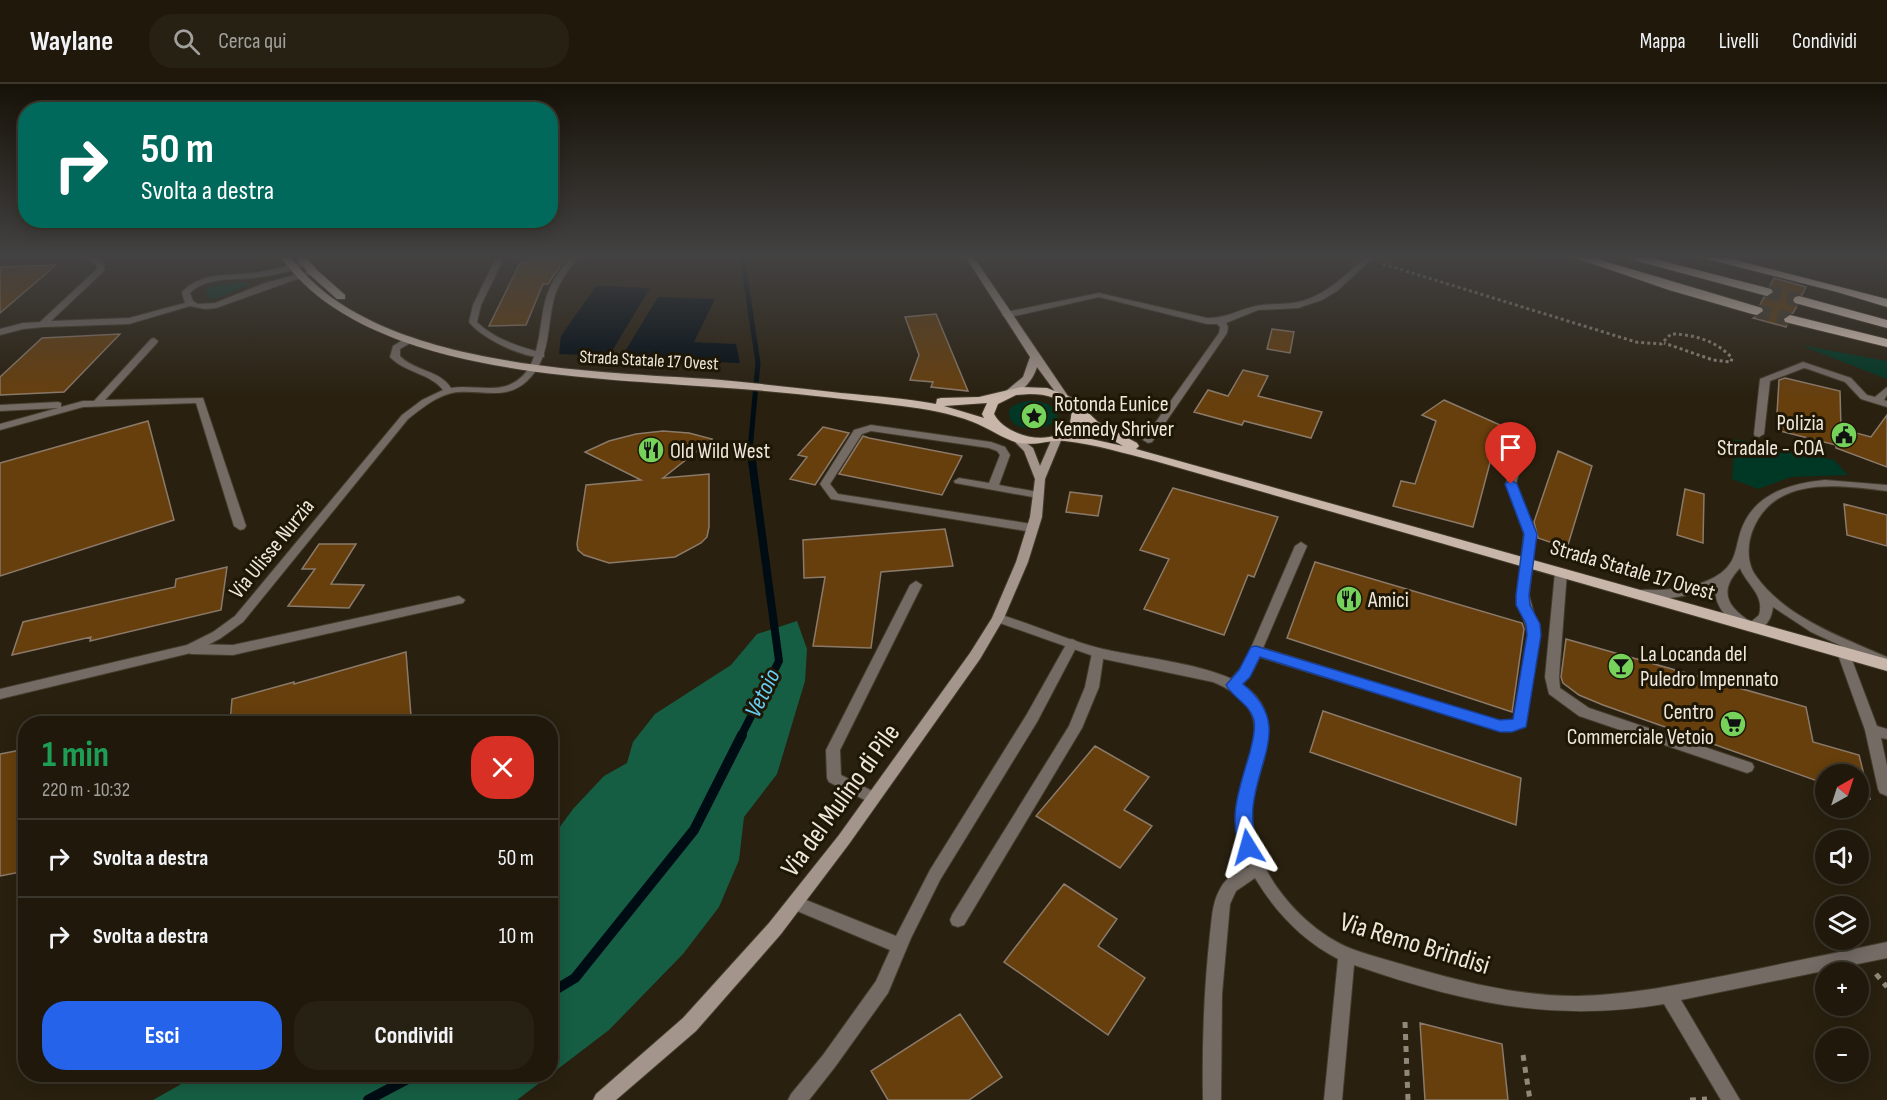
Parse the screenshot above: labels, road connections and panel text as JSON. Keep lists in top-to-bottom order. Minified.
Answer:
{"streets":{"main road":["Strada Statale 17 Ovest"],"street":["Via Ulisse Nurzia","Via del Mulino di Pile","Via Remo Brindisi"]},"crossings":[["Strada Statale 17 Ovest","Via Ulisse Nurzia"],["Strada Statale 17 Ovest","Via del Mulino di Pile"],["Via del Mulino di Pile","Via Remo Brindisi"]],"water":["Vetoio"],"places":{"place":["Rotonda Eunice Kennedy Shriver"],"public building":["Polizia Stradale - COA"],"restaurant":["Old Wild West","Amici"],"bar":["La Locanda del Puledro Impennato"],"supermarket":["Centro Commerciale Vetoio"]},"north":"top right","page":{"header":"Waylane","search":"Cerca qui","nav":["Mappa","Livelli","Condividi"],"turn":["50 m","Svolta a destra"],"heading":["1 min","220 m · 10:32"],"map_buttons":["+","−"],"list":[{"name":"Svolta a destra","value":"50 m"},{"name":"Svolta a destra","value":"10 m"}],"buttons":["Esci","Condividi"]}}
